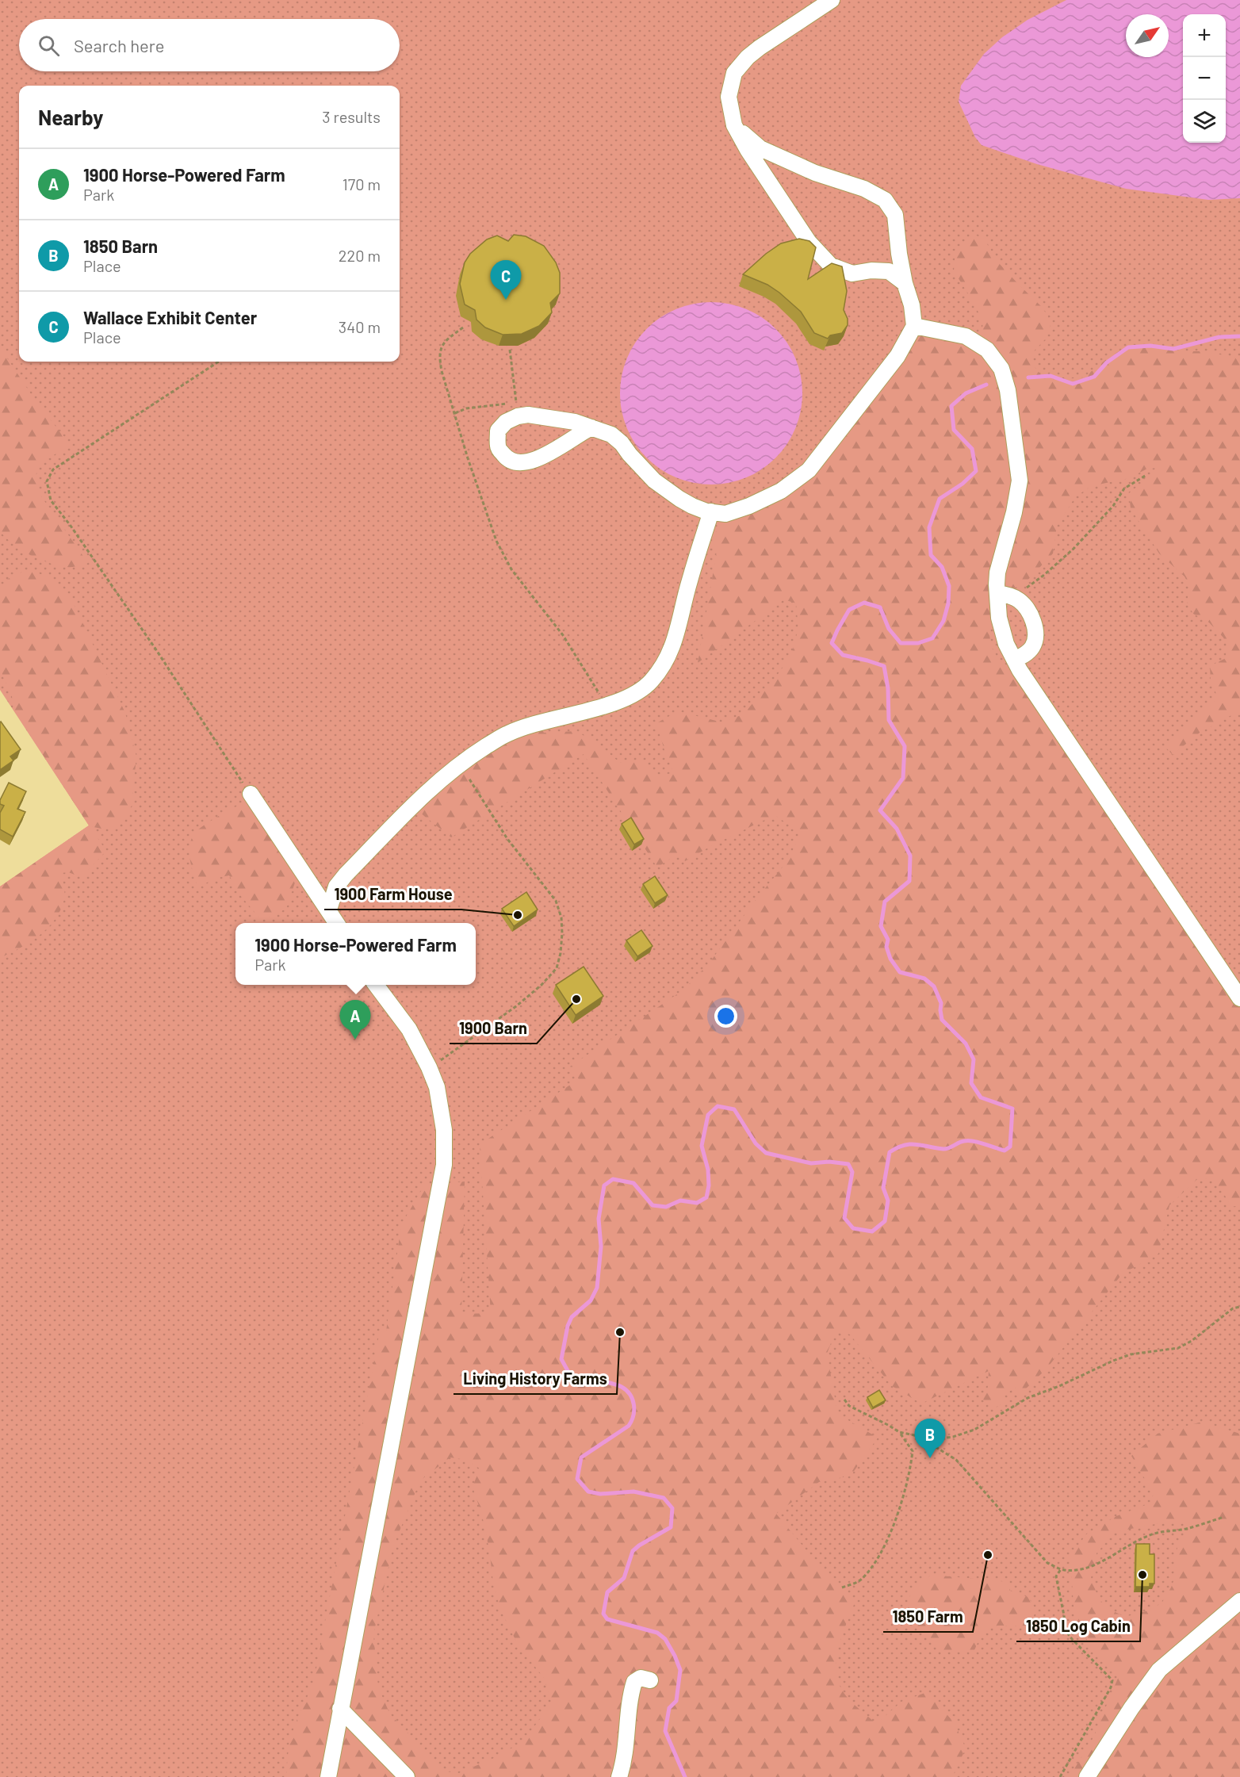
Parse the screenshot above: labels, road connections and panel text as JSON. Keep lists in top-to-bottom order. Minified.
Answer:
{"places":["1900 Farm House","1900 Barn","Living History Farms","1850 Farm","1850 Log Cabin"],"north":"top right","page":{"map_buttons":["+","−"],"search":"Search here","heading":["Nearby","3 results"],"list":[{"mark":"A","name":"1900 Horse-Powered Farm","note":"Park","value":"170 m"},{"mark":"B","name":"1850 Barn","note":"Place","value":"220 m"},{"mark":"C","name":"Wallace Exhibit Center","note":"Place","value":"340 m"}],"pins":["C","A","B"],"popup":["1900 Horse-Powered Farm","Park"]}}
